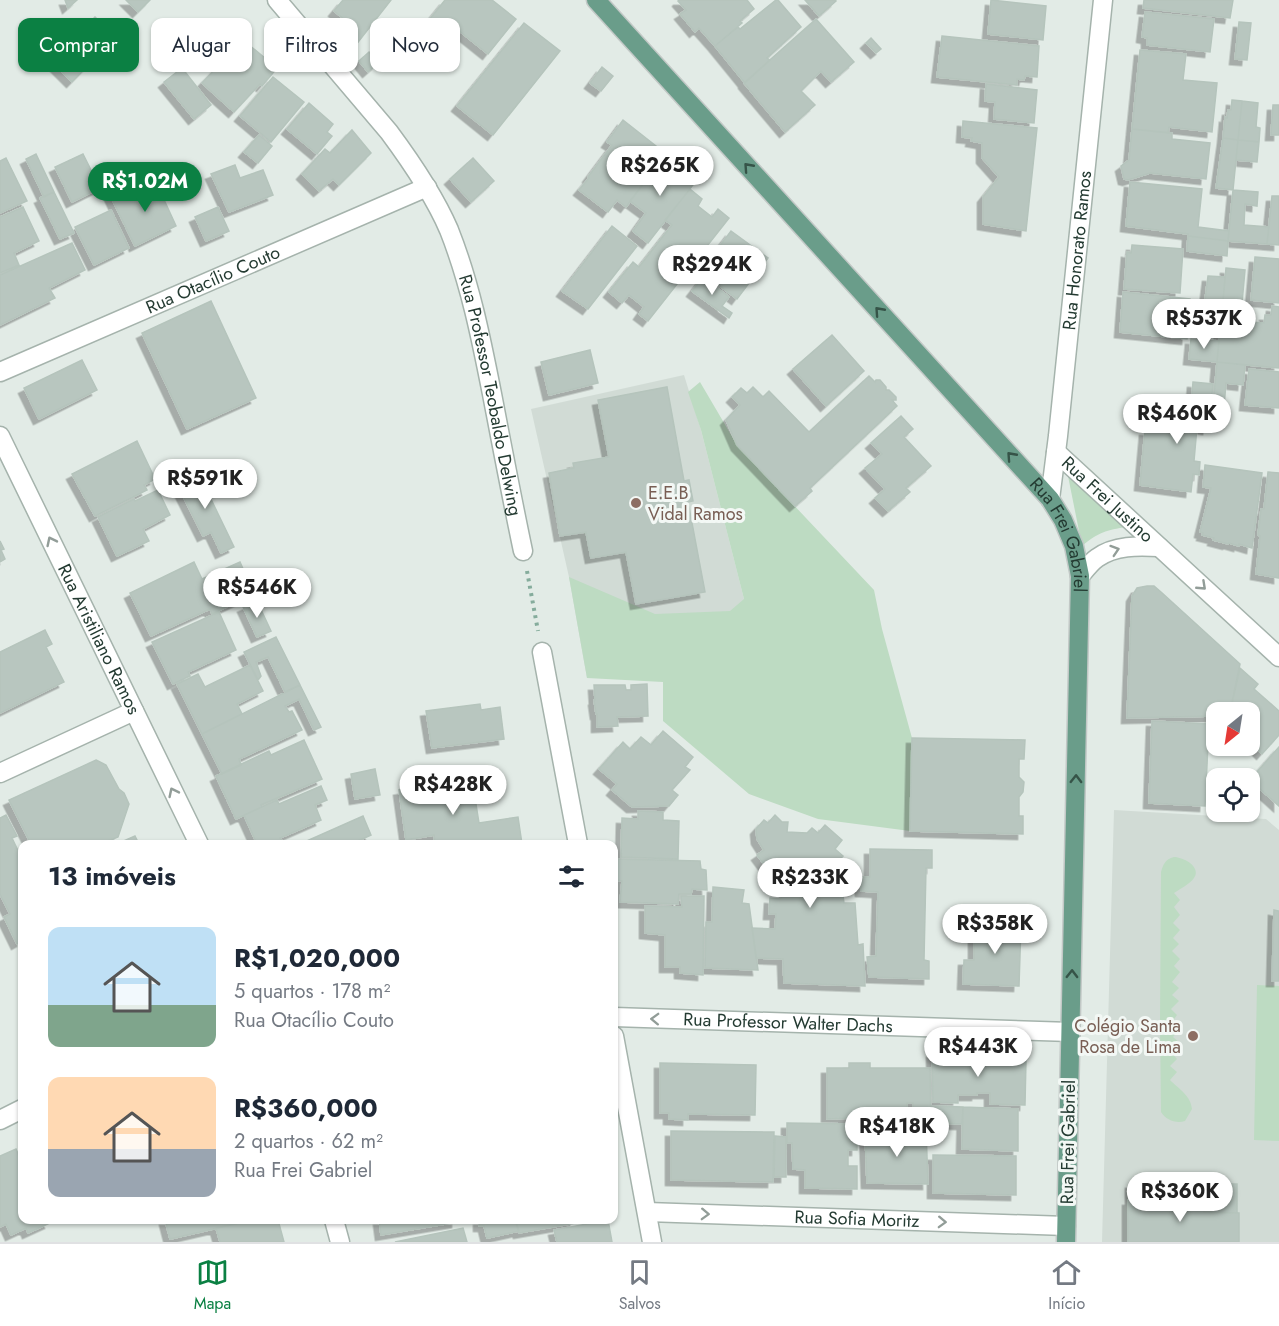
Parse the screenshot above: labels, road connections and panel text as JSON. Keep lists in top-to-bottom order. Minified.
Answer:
{"streets":{"main road":["Rua Frei Gabriel"],"street":["Rua Honorato Ramos","Rua Otacílio Couto","Rua Professor Teobaldo Delwing","Rua Frei Justino","Rua Aristiliano Ramos","Rua Professor Walter Dachs","Rua Sofia Moritz"]},"crossings":[["Rua Honorato Ramos","Rua Frei Justino"],["Rua Honorato Ramos","Rua Frei Gabriel"],["Rua Otacílio Couto","Rua Professor Teobaldo Delwing"],["Rua Frei Justino","Rua Frei Gabriel"],["Rua Frei Gabriel","Rua Professor Walter Dachs"],["Rua Frei Gabriel","Rua Sofia Moritz"]],"one_way":["Rua Frei Gabriel","Rua Aristiliano Ramos","Rua Professor Walter Dachs","Rua Sofia Moritz"],"places":["E.E.B Vidal Ramos","Colégio Santa Rosa de Lima"],"north":"bottom left","page":{"chip":["Comprar","Alugar","Filtros","Novo"],"price":["R$265K","R$1.02M","R$294K","R$537K","R$460K","R$591K","R$546K","R$428K","R$233K","R$358K","R$443K","R$418K","R$360K"],"heading":"13 imóveis","list":[{"name":"R$1,020,000","note":"5 quartos · 178 m² · Rua Otacílio Couto"},{"name":"R$360,000","note":"2 quartos · 62 m² · Rua Frei Gabriel"}],"tabs":["Mapa","Salvos","Início"]}}
